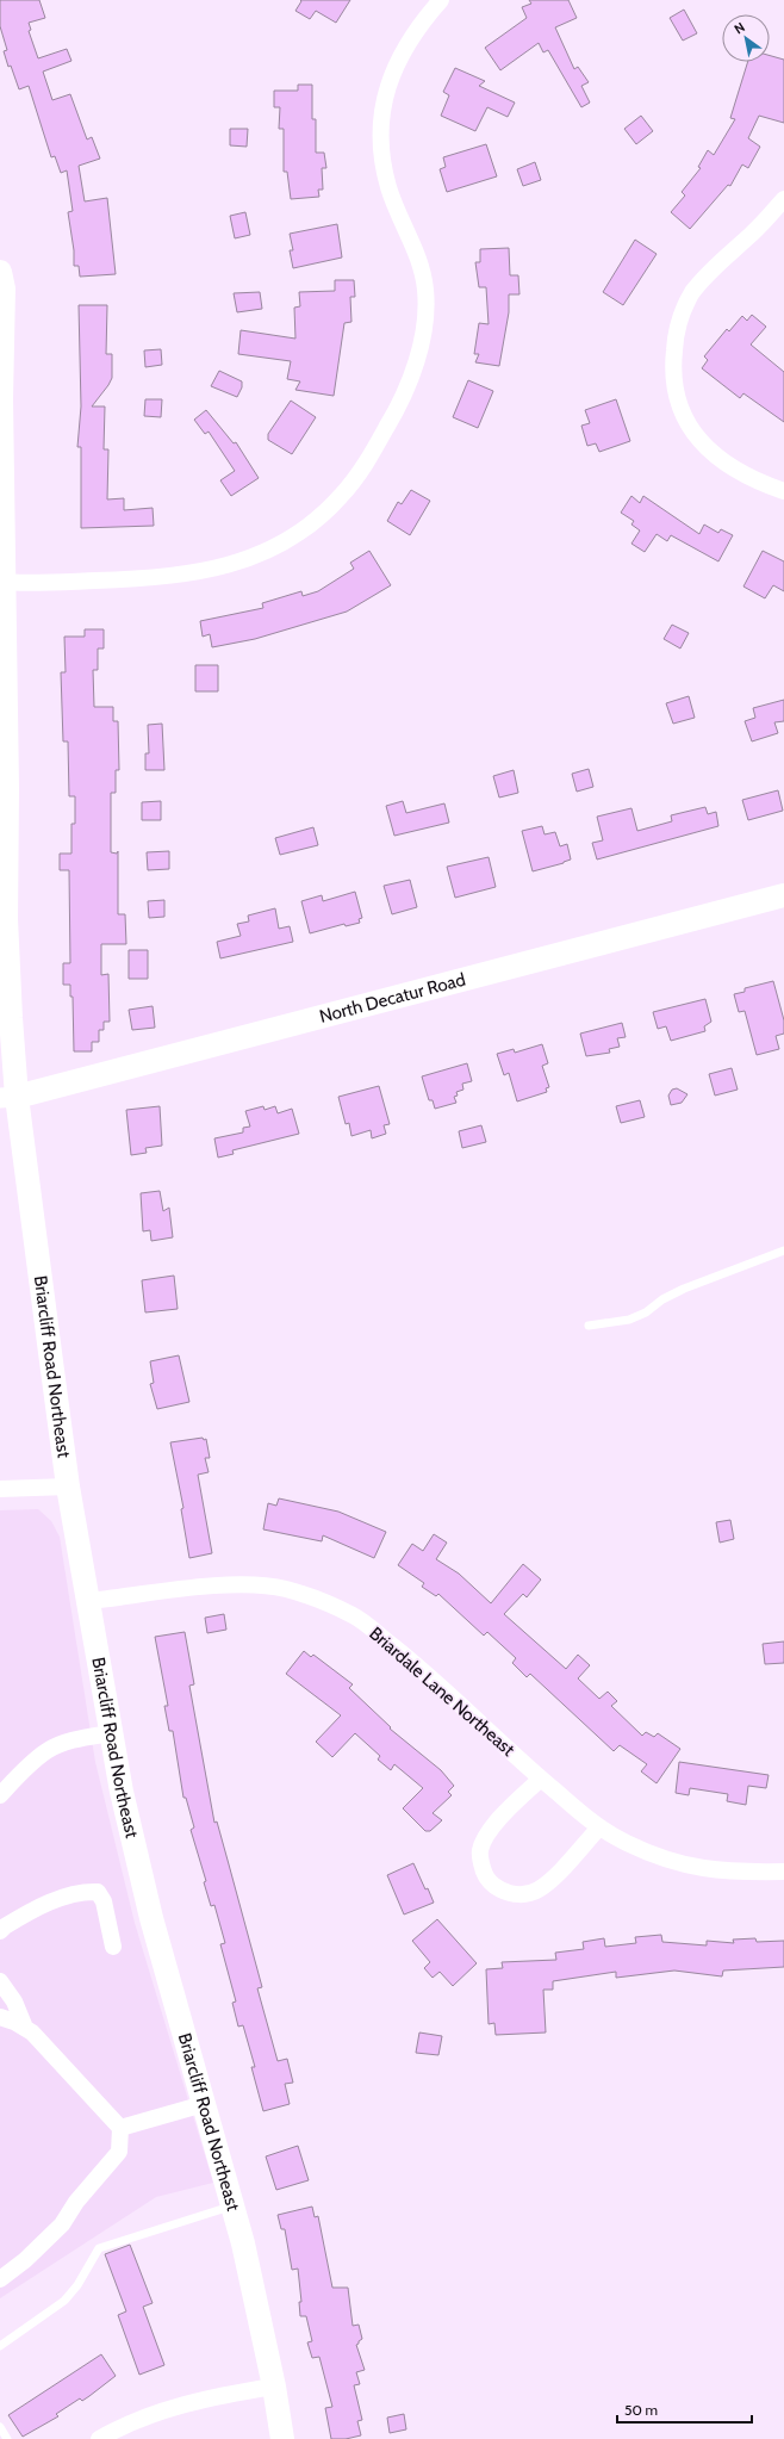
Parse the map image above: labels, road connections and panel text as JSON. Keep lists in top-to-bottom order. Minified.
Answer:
{"streets":{"main road":["North Decatur Road","Briarcliff Road Northeast"],"street":["Briardale Lane Northeast"]},"crossings":[["North Decatur Road","Briarcliff Road Northeast"],["Briarcliff Road Northeast","Briardale Lane Northeast"]],"scale_bar":"50 m","north":"top left"}
